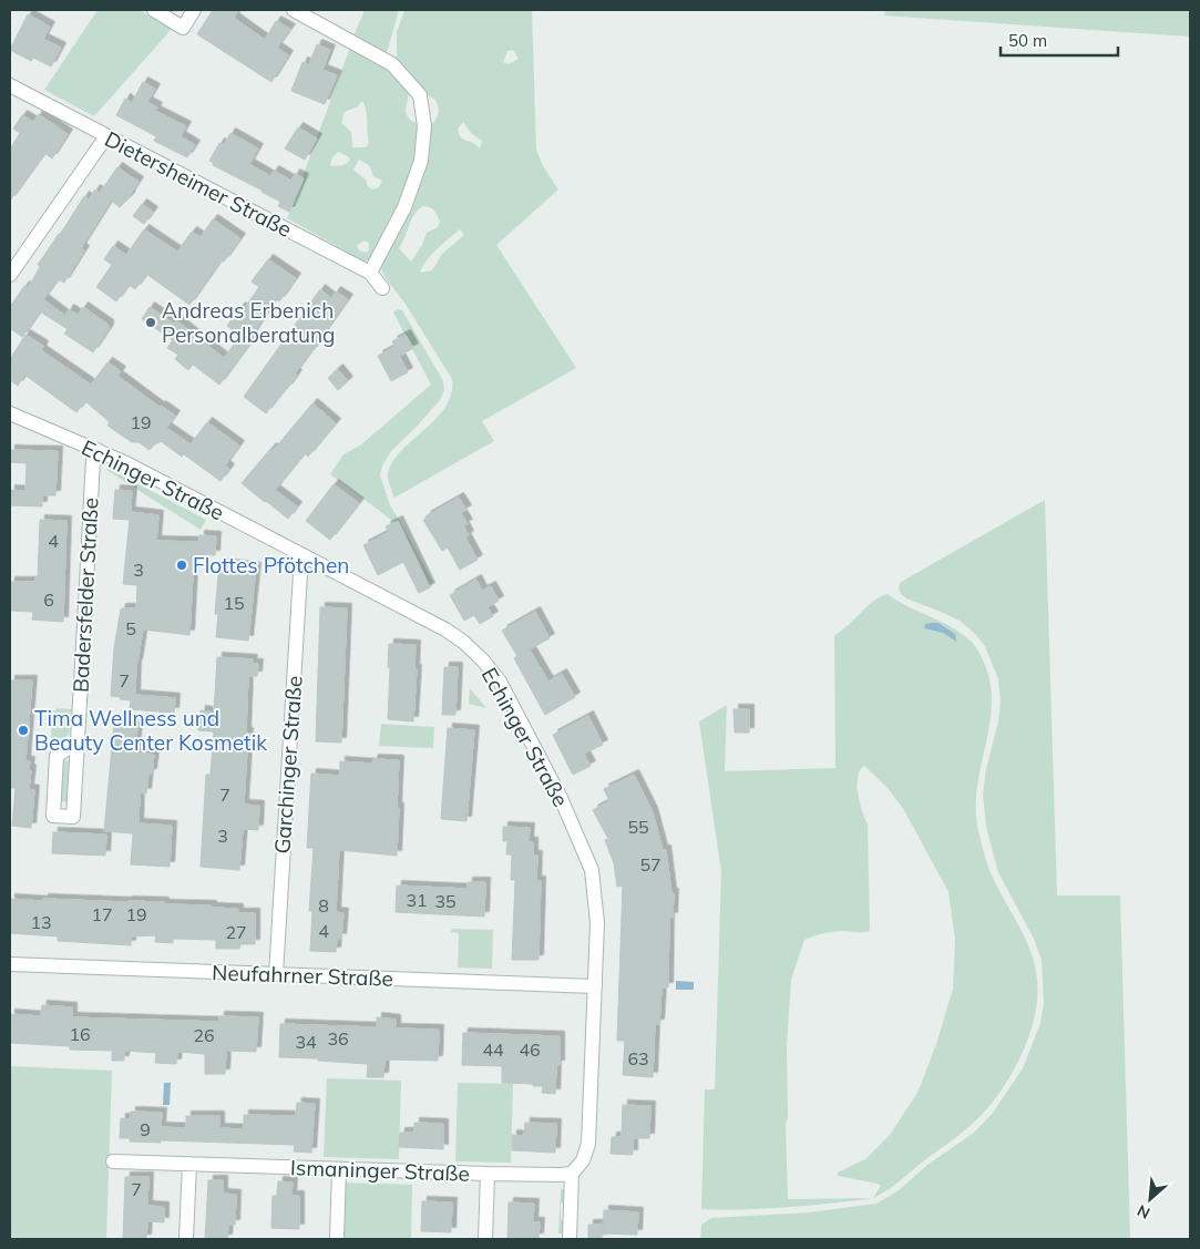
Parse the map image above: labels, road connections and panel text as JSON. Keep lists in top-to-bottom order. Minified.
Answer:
{"streets":{"street":["Dietersheimer Straße","Echinger Straße","Badersfelder Straße","Garchinger Straße","Neufahrner Straße","Ismaninger Straße"]},"crossings":[["Echinger Straße","Badersfelder Straße"],["Echinger Straße","Garchinger Straße"],["Echinger Straße","Neufahrner Straße"],["Echinger Straße","Ismaninger Straße"],["Garchinger Straße","Neufahrner Straße"]],"places":["Andreas Erbenich Personalberatung","Flottes Pfötchen","Tima Wellness und Beauty Center Kosmetik"],"house_numbers":["19","4","3","6","15","5","7","7","55","3","57","31","35","8","17","19","13","4","27","16","26","36","34","44","46","63","9","7"],"scale_bar":"50 m","north":"bottom left"}
